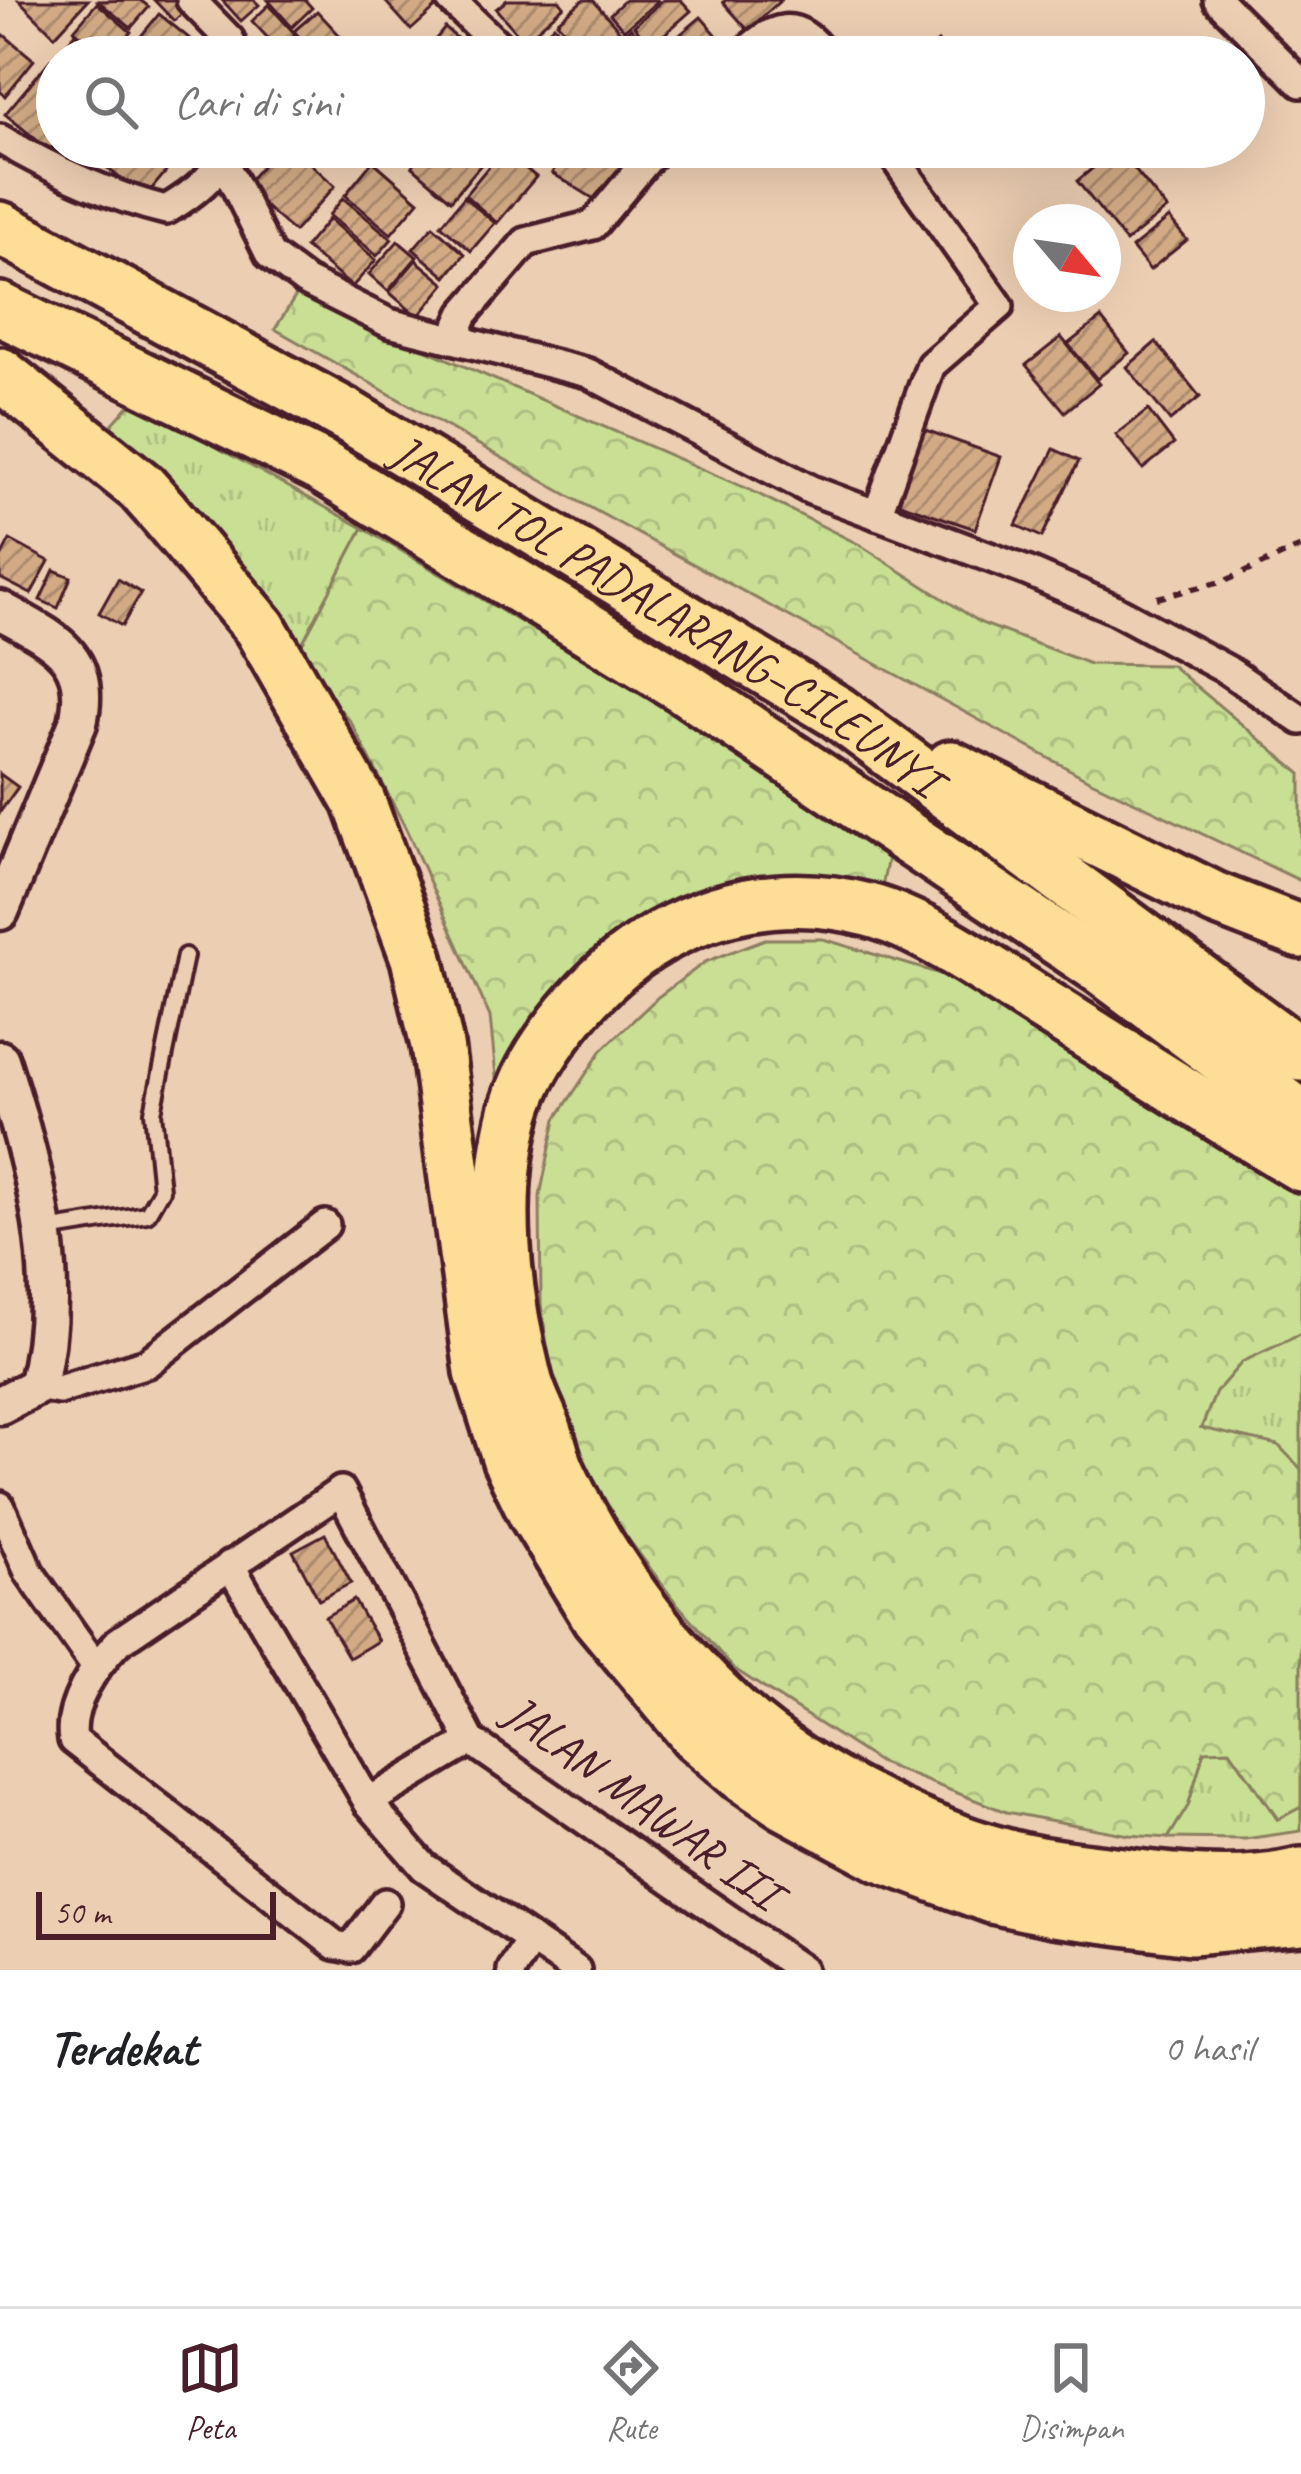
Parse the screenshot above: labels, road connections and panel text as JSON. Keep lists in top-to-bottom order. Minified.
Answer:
{"streets":{"highway":["JALAN TOL PADALARANG–CILEUNYI"],"street":["JALAN MAWAR III"]},"scale_bar":"50 m","north":"bottom right","page":{"search":"Cari di sini","scale":"50 m","heading":["Terdekat","0 hasil"],"nav":["Peta","Rute","Disimpan"]}}
